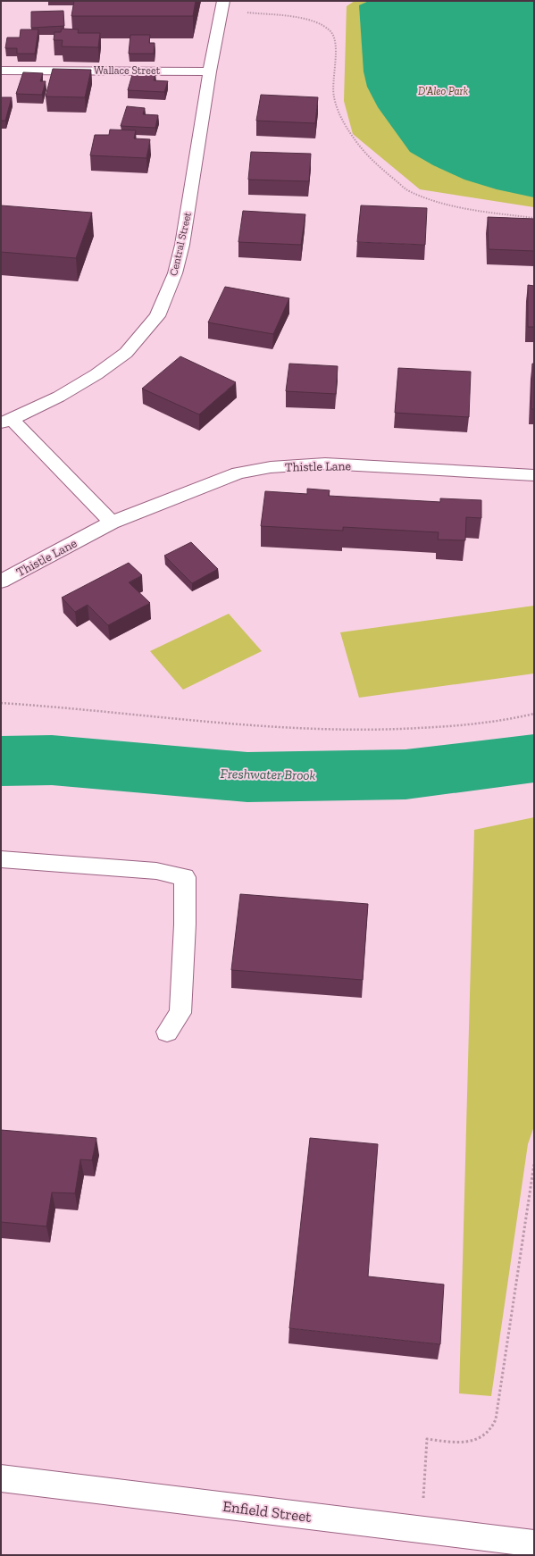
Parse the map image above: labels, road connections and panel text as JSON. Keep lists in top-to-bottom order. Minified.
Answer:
{"streets":{"street":["Wallace Street","Central Street","Thistle Lane","Enfield Street"]},"crossings":[["Wallace Street","Central Street"]],"water":["Freshwater Brook"],"parks":["D'Aleo Park"]}
